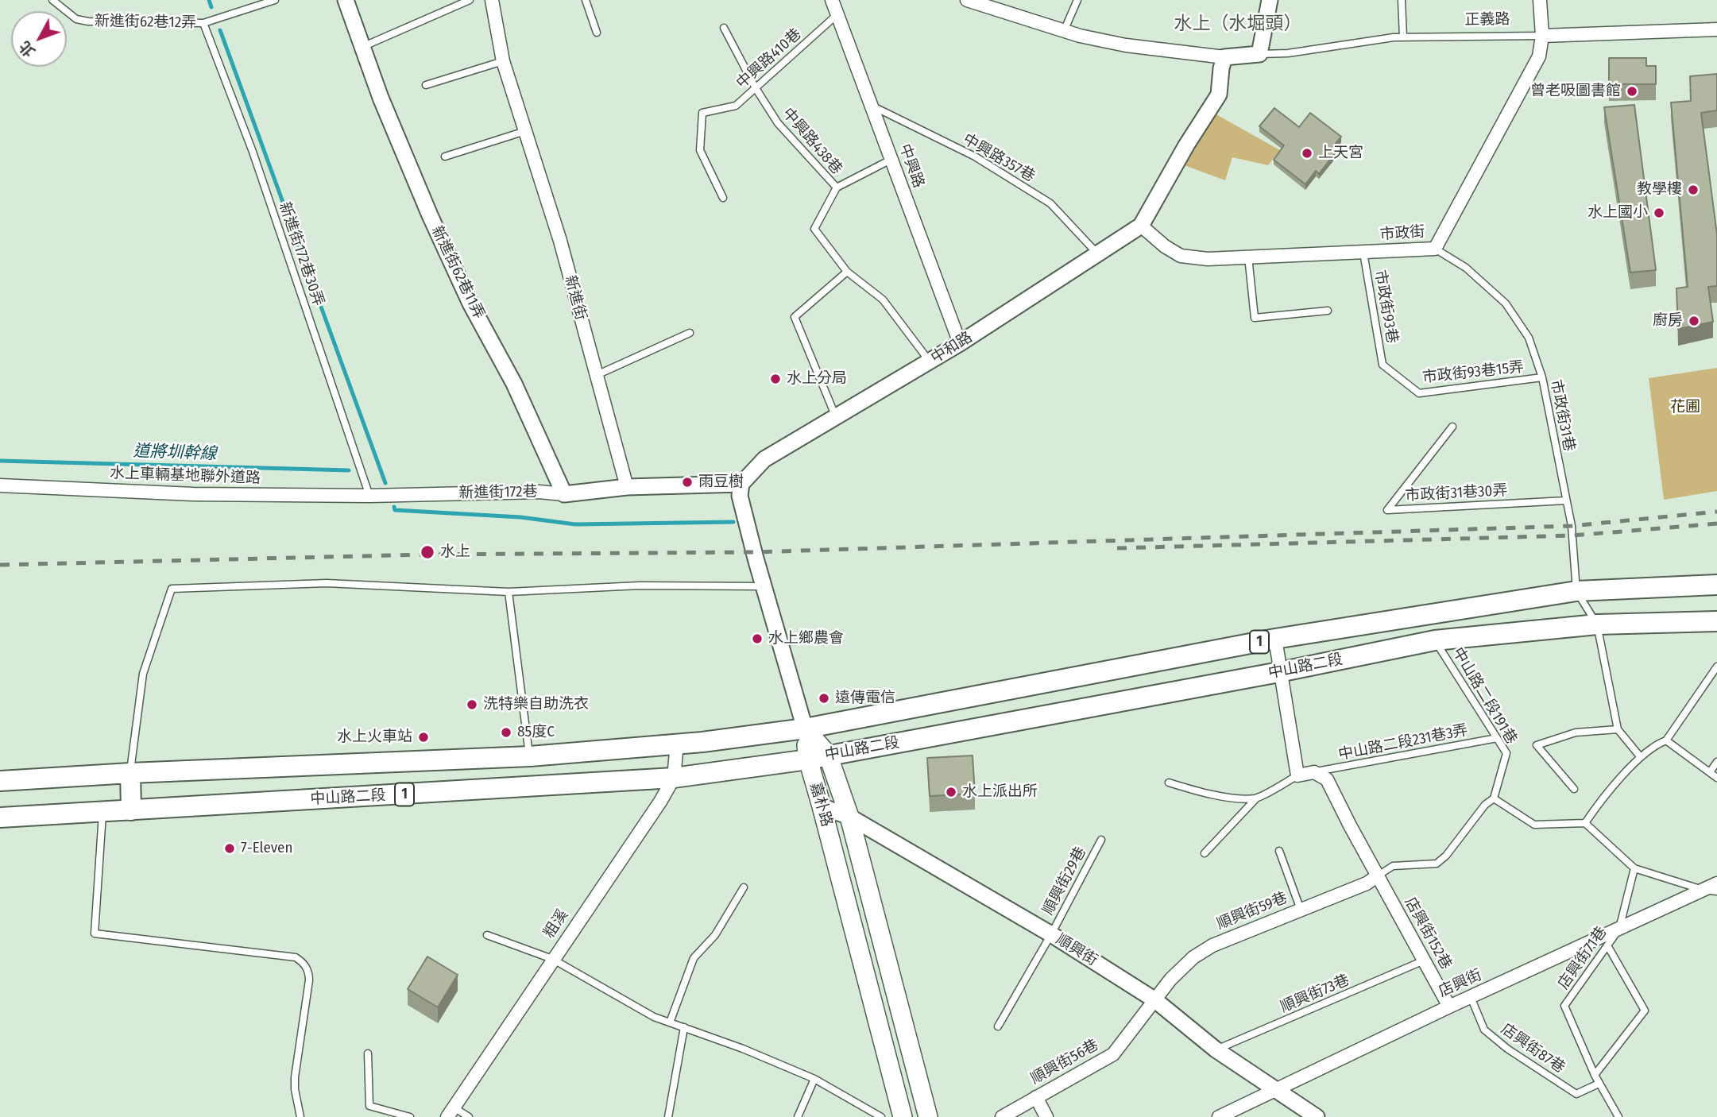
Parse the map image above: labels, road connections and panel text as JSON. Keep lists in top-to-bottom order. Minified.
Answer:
{"streets":{"main road":["1","中山路二段","嘉朴路"],"street":["正義路","中興路","市政街","新進街62巷11弄","新進街","中和路","水上車輛基地聯外道路","新進街172巷","順興街59巷","粗溪","店興街152巷","順興街","店興街","順興街56巷"],"lane":["新進街62巷12弄","中興路410巷","中興路438巷","中興路357巷","新進街172巷30弄","市政街93巷","市政街93巷15弄","市政街31巷","市政街31巷30弄","中山路二段191巷","中山路二段231巷3弄","順興街29巷","店興街71巷","順興街73巷","店興街87巷"]},"crossings":[["正義路","市政街"],["新進街62巷12弄","新進街172巷30弄"],["中興路410巷","中興路438巷"],["中興路410巷","中興路"],["中興路438巷","中興路"],["中興路357巷","中興路"],["中興路357巷","中和路"],["中興路","中和路"],["市政街","市政街93巷"],["市政街","中和路"],["市政街","市政街31巷"],["新進街172巷30弄","水上車輛基地聯外道路"],["新進街172巷30弄","新進街172巷"],["新進街62巷11弄","新進街172巷"],["新進街","新進街172巷"],["市政街93巷","市政街93巷15弄"],["市政街93巷15弄","市政街31巷"],["市政街31巷","市政街31巷30弄"],["市政街31巷","中山路二段"],["水上車輛基地聯外道路","新進街172巷"],["中山路二段","中山路二段191巷"],["中山路二段","嘉朴路"],["中山路二段","粗溪"],["中山路二段191巷","中山路二段231巷3弄"],["中山路二段231巷3弄","店興街152巷"],["嘉朴路","順興街"],["順興街29巷","順興街"],["順興街59巷","店興街152巷"],["順興街59巷","順興街"],["順興街59巷","順興街56巷"],["店興街152巷","店興街"],["店興街152巷","順興街73巷"],["順興街","店興街"],["順興街","順興街73巷"],["順興街","順興街56巷"],["店興街71巷","店興街"],["店興街71巷","店興街87巷"],["店興街","店興街87巷"]],"districts":["水上（水堀頭）"],"water":["道將圳幹線"],"parks":["花圃"],"places":["曾老吸圖書館","上天宮","教學樓","水上國小","廚房","水上分局","雨豆樹","水上","水上鄉農會","遠傳電信","洗特樂自助洗衣","85度C","水上火車站","水上派出所","7-Eleven"],"north":"bottom left"}
